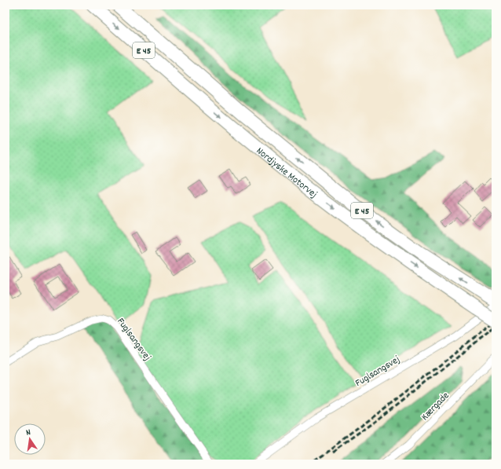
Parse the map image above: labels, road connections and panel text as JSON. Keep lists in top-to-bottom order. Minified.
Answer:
{"streets":{"highway":["E 45","Nordjyske Motorvej"],"street":["Fuglsangsvej","Kærgade"]},"crossings":[["Nordjyske Motorvej","Fuglsangsvej"]],"north":"top"}
